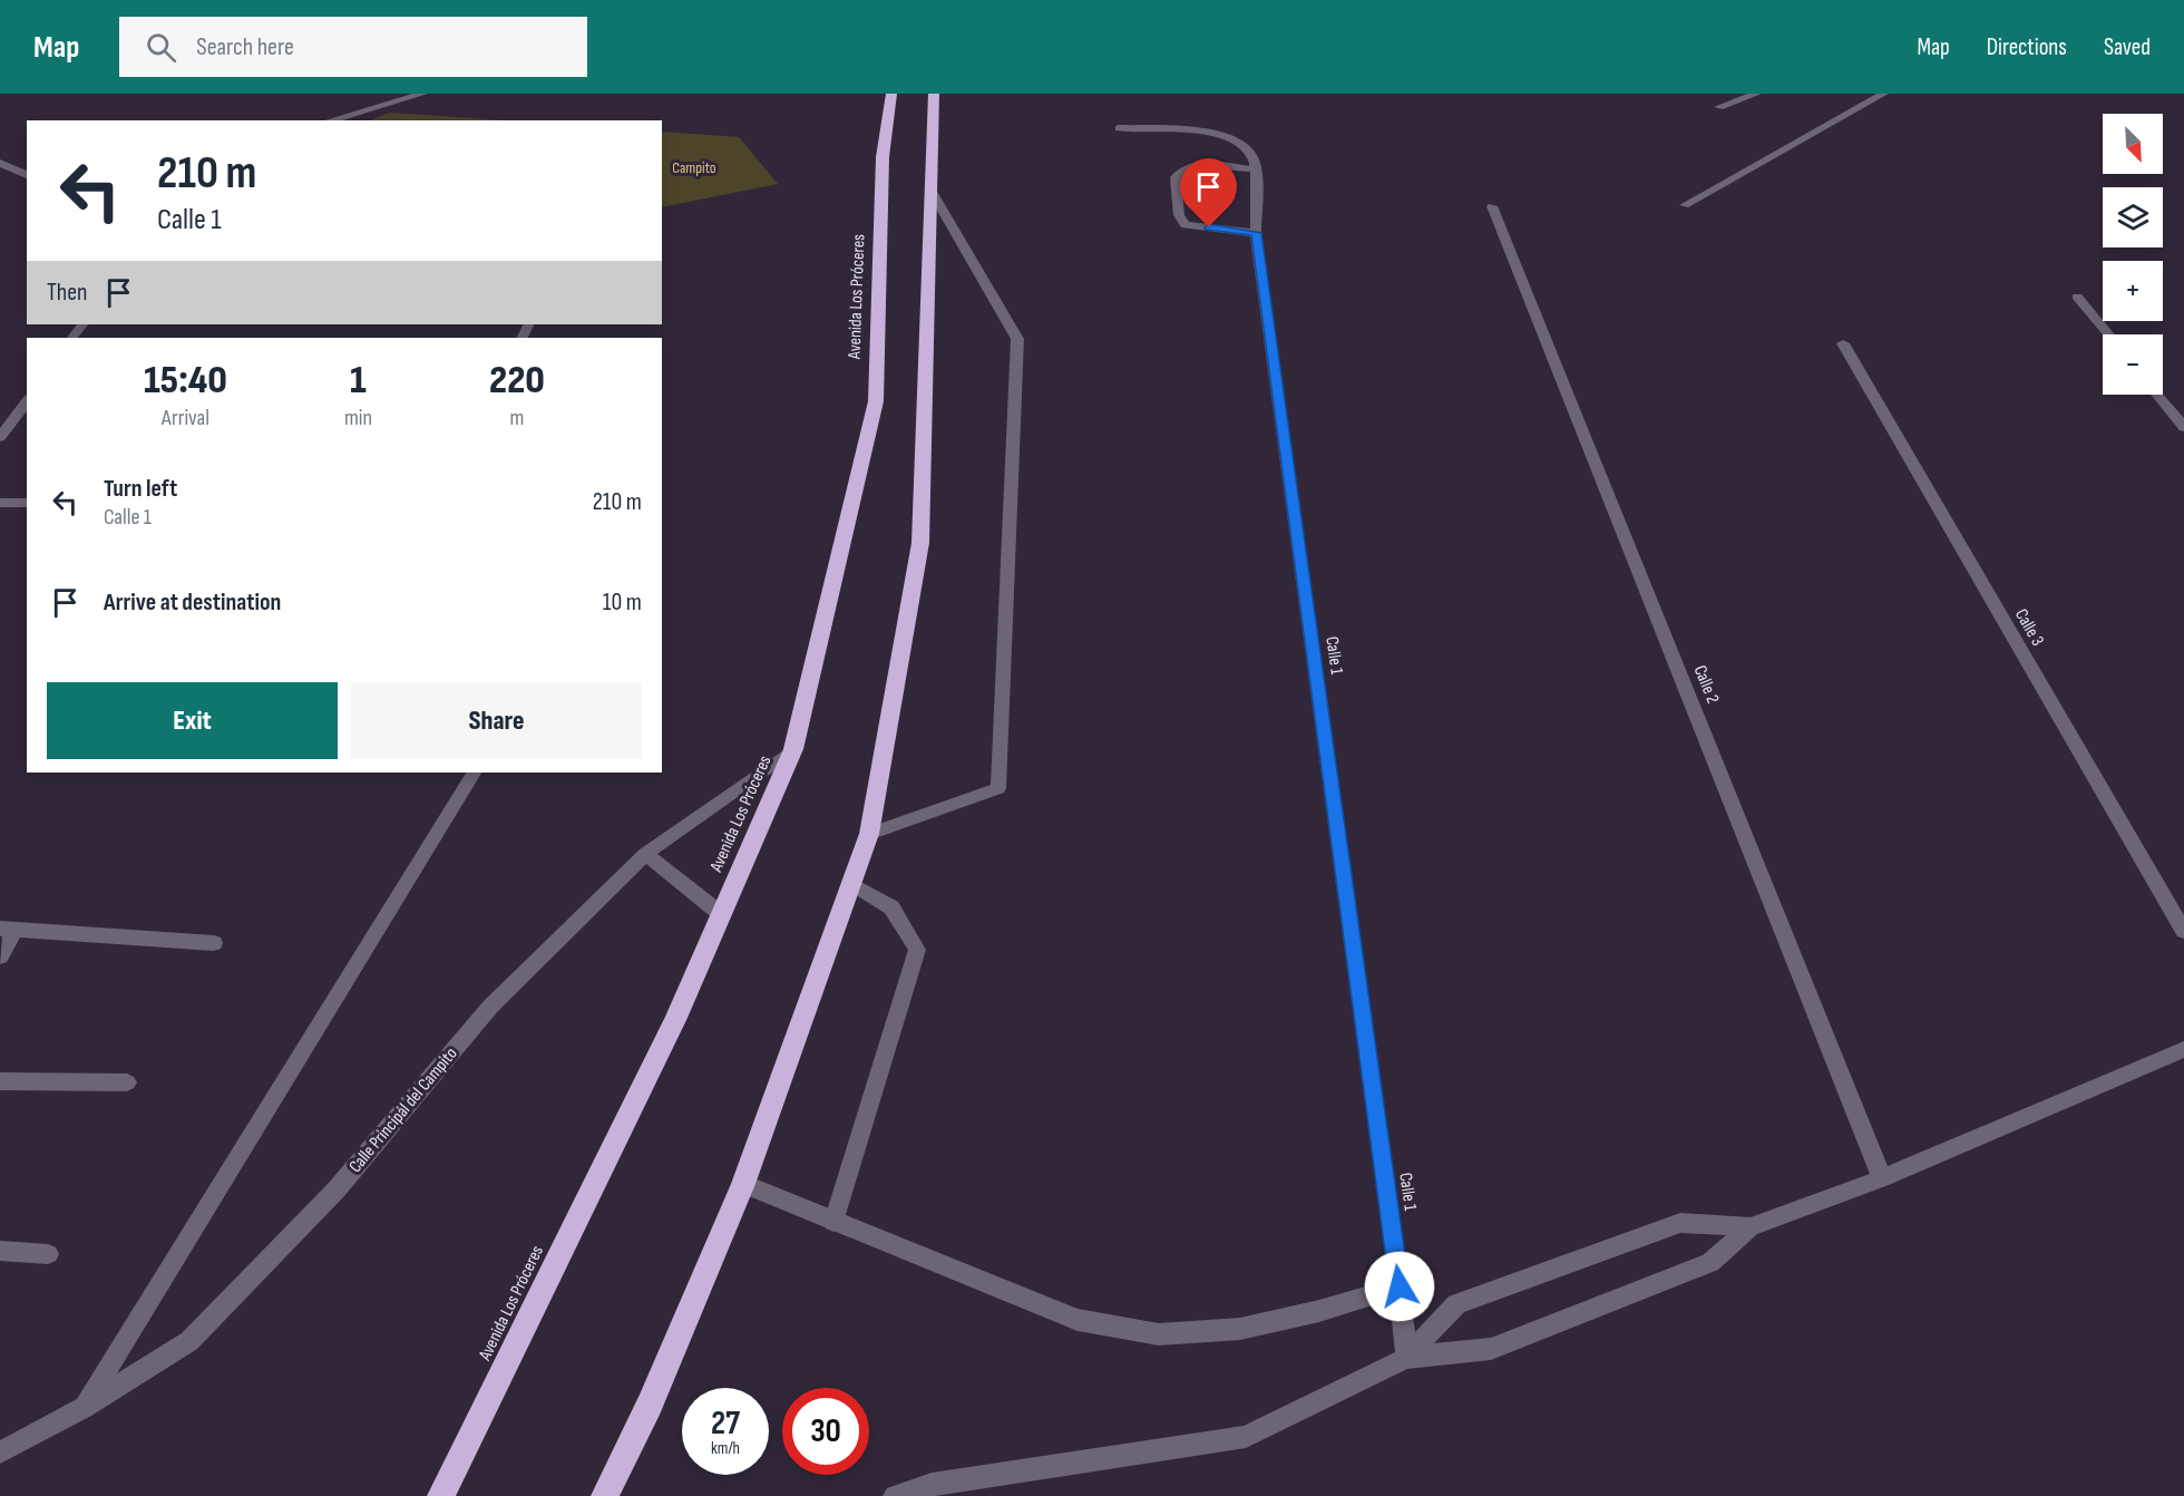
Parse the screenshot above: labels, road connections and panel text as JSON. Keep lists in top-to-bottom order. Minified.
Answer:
{"streets":{"highway":["Avenida Los Próceres"],"street":["Calle 3","Calle 1","Calle 2","Calle Principál del Campito"]},"crossings":[["Avenida Los Próceres","Calle Principál del Campito"]],"parks":["Campito"],"north":"bottom right","page":{"header":"Map","search":"Search here","nav":["Map","Directions","Saved"],"map_buttons":["+","−"],"turn":["210 m","Calle 1"],"then":"Then","eta":["15:40","Arrival","1","min","220","m"],"list":[{"name":"Turn left","note":"Calle 1","value":"210 m"},{"name":"Arrive at destination","value":"10 m"}],"buttons":["Exit","Share"],"speed":"27 km/h","limit":"30"}}
